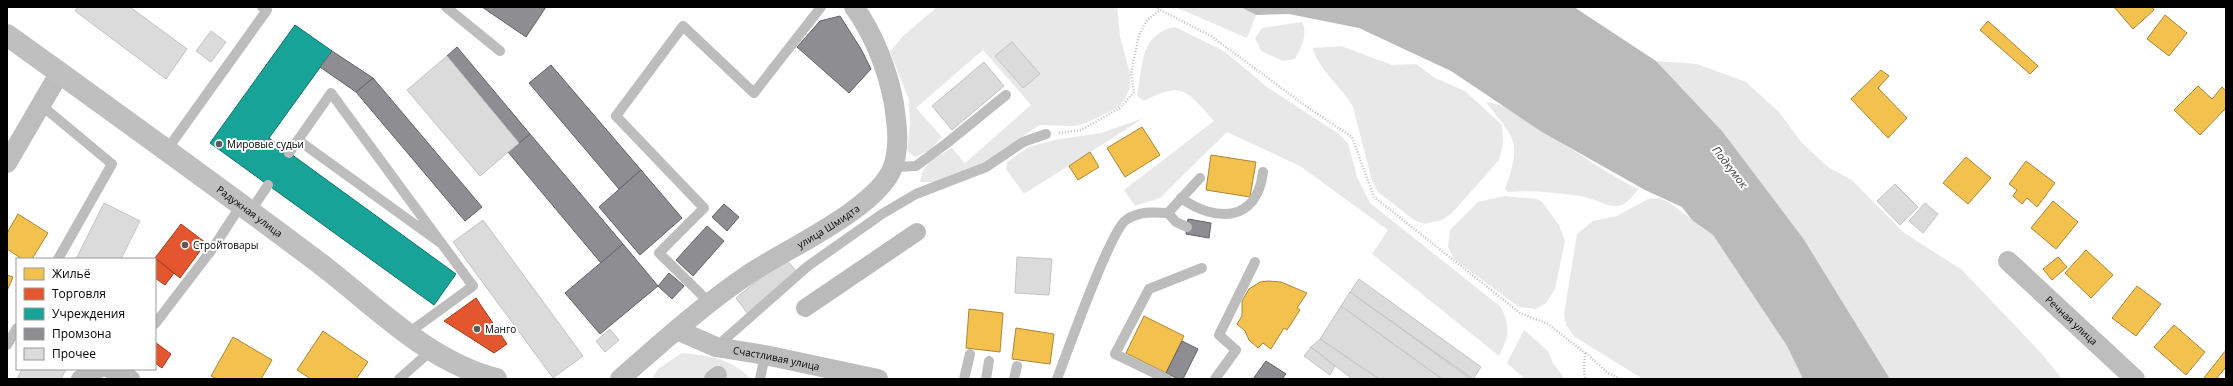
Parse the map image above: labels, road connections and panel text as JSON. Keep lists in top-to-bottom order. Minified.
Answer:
{"streets":{"street":["Радужная улица","улица Шмидта","Речная улица","Счастливая улица"]},"crossings":[["улица Шмидта","Счастливая улица"]],"water":["Подкумок"],"places":["Мировые судьи","Стройтовары","Манго"],"legend":["Жильё","Торговля","Учреждения","Промзона","Прочее"]}
